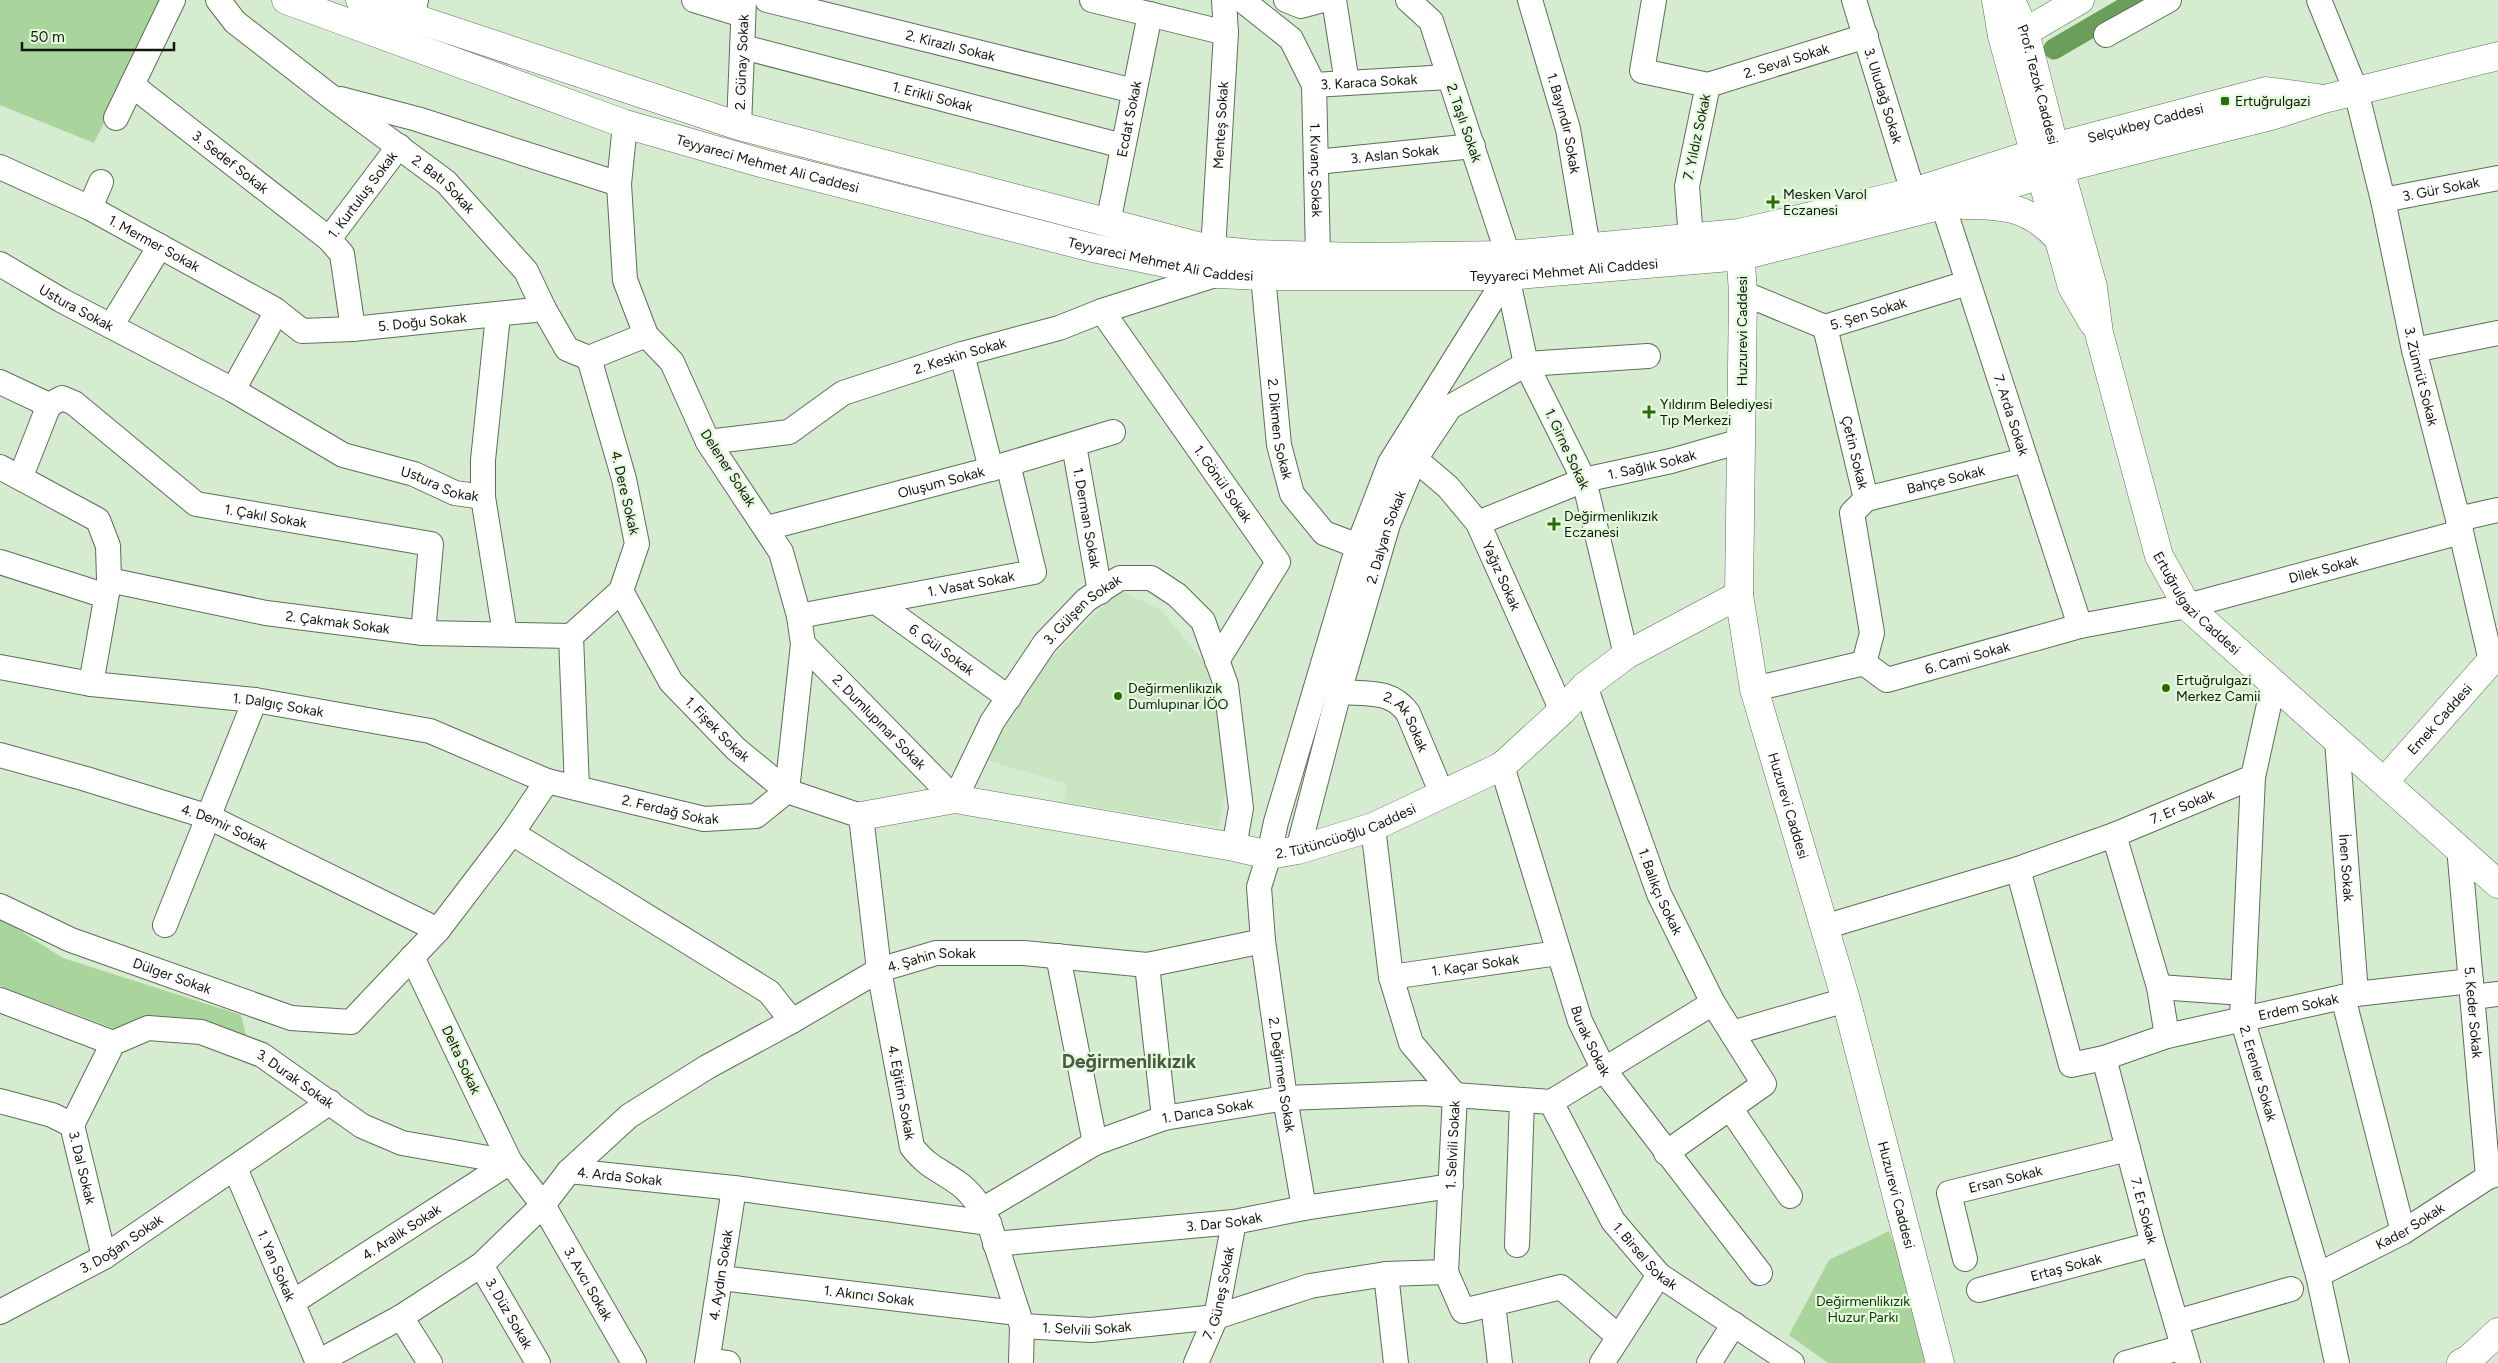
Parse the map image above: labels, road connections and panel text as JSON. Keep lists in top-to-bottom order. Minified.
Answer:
{"streets":{"main road":["Prof. Tezok Caddesi","Selçukbey Caddesi","Teyyareci Mehmet Ali Caddesi","Huzurevi Caddesi","Ertuğrulgazi Caddesi","Emek Caddesi","2. Tütüncüoğlu Caddesi"],"street":["2. Kirazlı Sokak","2. Seval Sokak","2. Günay Sokak","3. Karaca Sokak","1. Erikli Sokak","3. Uludağ Sokak","Ecdat Sokak","2. Taşlı Sokak","1. Bayındır Sokak","Menteş Sokak","7. Yıldız Sokak","3. Aslan Sokak","3. Sedef Sokak","1. Kıvanç Sokak","2. Batı Sokak","3. Gür Sokak","1. Kurtuluş Sokak","1. Mermer Sokak","Ustura Sokak","5. Şen Sokak","5. Doğu Sokak","2. Keskin Sokak","3. Zümrüt Sokak","7. Arda Sokak","2. Dikmen Sokak","1. Girne Sokak","Çetin Sokak","1. Sağlık Sokak","Delener Sokak","Bahçe Sokak","Oluşum Sokak","1. Gönül Sokak","4. Dere Sokak","1. Çakıl Sokak","1. Derman Sokak","2. Dalyan Sokak","Dilek Sokak","Yağız Sokak","1. Vasat Sokak","3. Gülşen Sokak","2. Çakmak Sokak","6. Gül Sokak","6. Cami Sokak","1. Dalgıç Sokak","2. Dumlupınar Sokak","2. Ak Sokak","1. Fişek Sokak","2. Ferdağ Sokak","7. Er Sokak","4. Demir Sokak","İnen Sokak","1. Balıkçı Sokak","4. Şahin Sokak","1. Kaçar Sokak","Dülger Sokak","Erdem Sokak","5. Keder Sokak","Burak Sokak","Delta Sokak","2. Erenler Sokak","2. Değirmen Sokak","3. Durak Sokak","4. Eğitim Sokak","1. Darıca Sokak","1. Selvili Sokak","3. Dal Sokak","4. Arda Sokak","Ersan Sokak","3. Dar Sokak","Kader Sokak","4. Aralık Sokak","3. Doğan Sokak","1. Birsel Sokak","1. Yan Sokak","Ertaş Sokak","4. Aydın Sokak","3. Avcı Sokak","7. Güneş Sokak","1. Akıncı Sokak","3. Düz Sokak"]},"crossings":[["2. Kirazlı Sokak","Ecdat Sokak"],["2. Seval Sokak","3. Uludağ Sokak"],["2. Seval Sokak","7. Yıldız Sokak"],["2. Günay Sokak","1. Erikli Sokak"],["2. Günay Sokak","Teyyareci Mehmet Ali Caddesi"],["3. Karaca Sokak","2. Taşlı Sokak"],["3. Karaca Sokak","1. Kıvanç Sokak"],["Prof. Tezok Caddesi","Selçukbey Caddesi"],["Prof. Tezok Caddesi","Teyyareci Mehmet Ali Caddesi"],["Prof. Tezok Caddesi","Ertuğrulgazi Caddesi"],["1. Erikli Sokak","Ecdat Sokak"],["3. Uludağ Sokak","Teyyareci Mehmet Ali Caddesi"],["Ecdat Sokak","Teyyareci Mehmet Ali Caddesi"],["2. Taşlı Sokak","3. Aslan Sokak"],["2. Taşlı Sokak","Teyyareci Mehmet Ali Caddesi"],["2. Taşlı Sokak","2. Dalyan Sokak"],["1. Bayındır Sokak","Teyyareci Mehmet Ali Caddesi"],["Selçukbey Caddesi","Teyyareci Mehmet Ali Caddesi"],["Selçukbey Caddesi","3. Zümrüt Sokak"],["Selçukbey Caddesi","Ertuğrulgazi Caddesi"],["Menteş Sokak","Teyyareci Mehmet Ali Caddesi"],["Menteş Sokak","2. Keskin Sokak"],["7. Yıldız Sokak","Teyyareci Mehmet Ali Caddesi"],["3. Aslan Sokak","1. Kıvanç Sokak"],["3. Sedef Sokak","1. Kurtuluş Sokak"],["Teyyareci Mehmet Ali Caddesi","1. Kıvanç Sokak"],["Teyyareci Mehmet Ali Caddesi","Huzurevi Caddesi"],["Teyyareci Mehmet Ali Caddesi","2. Keskin Sokak"],["Teyyareci Mehmet Ali Caddesi","7. Arda Sokak"],["Teyyareci Mehmet Ali Caddesi","2. Dikmen Sokak"],["Teyyareci Mehmet Ali Caddesi","Delener Sokak"],["Teyyareci Mehmet Ali Caddesi","2. Dalyan Sokak"],["Teyyareci Mehmet Ali Caddesi","Ertuğrulgazi Caddesi"],["2. Batı Sokak","1. Kurtuluş Sokak"],["2. Batı Sokak","5. Doğu Sokak"],["2. Batı Sokak","4. Dere Sokak"],["3. Gür Sokak","3. Zümrüt Sokak"],["1. Kurtuluş Sokak","5. Doğu Sokak"],["1. Mermer Sokak","5. Doğu Sokak"],["Ustura Sokak","5. Doğu Sokak"],["5. Şen Sokak","Huzurevi Caddesi"],["5. Şen Sokak","7. Arda Sokak"],["5. Şen Sokak","Çetin Sokak"],["Huzurevi Caddesi","1. Sağlık Sokak"],["Huzurevi Caddesi","7. Er Sokak"],["Huzurevi Caddesi","2. Tütüncüoğlu Caddesi"],["2. Keskin Sokak","Delener Sokak"],["2. Keskin Sokak","1. Gönül Sokak"],["2. Keskin Sokak","1. Vasat Sokak"],["3. Zümrüt Sokak","Dilek Sokak"],["3. Zümrüt Sokak","Emek Caddesi"],["7. Arda Sokak","Bahçe Sokak"],["7. Arda Sokak","6. Cami Sokak"],["2. Dikmen Sokak","2. Dalyan Sokak"],["1. Girne Sokak","1. Sağlık Sokak"],["1. Girne Sokak","2. Dalyan Sokak"],["1. Girne Sokak","2. Tütüncüoğlu Caddesi"],["Çetin Sokak","Bahçe Sokak"],["Çetin Sokak","6. Cami Sokak"],["1. Sağlık Sokak","Yağız Sokak"],["Delener Sokak","Oluşum Sokak"],["Delener Sokak","1. Vasat Sokak"],["Delener Sokak","2. Dumlupınar Sokak"],["Delener Sokak","1. Fişek Sokak"],["Delener Sokak","2. Ferdağ Sokak"],["Oluşum Sokak","1. Derman Sokak"],["Oluşum Sokak","1. Vasat Sokak"],["1. Gönül Sokak","3. Gülşen Sokak"],["4. Dere Sokak","2. Çakmak Sokak"],["4. Dere Sokak","1. Fişek Sokak"],["1. Çakıl Sokak","2. Çakmak Sokak"],["1. Derman Sokak","3. Gülşen Sokak"],["2. Dalyan Sokak","Yağız Sokak"],["2. Dalyan Sokak","2. Ak Sokak"],["2. Dalyan Sokak","2. Tütüncüoğlu Caddesi"],["Dilek Sokak","Ertuğrulgazi Caddesi"],["Dilek Sokak","6. Cami Sokak"],["Yağız Sokak","2. Tütüncüoğlu Caddesi"],["1. Vasat Sokak","6. Gül Sokak"],["Ertuğrulgazi Caddesi","6. Cami Sokak"],["Ertuğrulgazi Caddesi","Emek Caddesi"],["Ertuğrulgazi Caddesi","İnen Sokak"],["Ertuğrulgazi Caddesi","5. Keder Sokak"],["3. Gülşen Sokak","6. Gül Sokak"],["3. Gülşen Sokak","2. Dumlupınar Sokak"],["3. Gülşen Sokak","2. Tütüncüoğlu Caddesi"],["1. Dalgıç Sokak","2. Ferdağ Sokak"],["2. Dumlupınar Sokak","2. Tütüncüoğlu Caddesi"],["2. Ak Sokak","2. Tütüncüoğlu Caddesi"],["1. Fişek Sokak","2. Ferdağ Sokak"],["1. Fişek Sokak","2. Tütüncüoğlu Caddesi"],["1. Fişek Sokak","4. Eğitim Sokak"],["7. Er Sokak","Erdem Sokak"],["7. Er Sokak","2. Erenler Sokak"],["7. Er Sokak","Ersan Sokak"],["7. Er Sokak","Ertaş Sokak"],["2. Tütüncüoğlu Caddesi","1. Balıkçı Sokak"],["2. Tütüncüoğlu Caddesi","Burak Sokak"],["2. Tütüncüoğlu Caddesi","4. Eğitim Sokak"],["İnen Sokak","Erdem Sokak"],["İnen Sokak","Kader Sokak"],["4. Şahin Sokak","2. Değirmen Sokak"],["4. Şahin Sokak","4. Eğitim Sokak"],["4. Şahin Sokak","4. Arda Sokak"],["1. Kaçar Sokak","Burak Sokak"],["Dülger Sokak","Delta Sokak"],["Erdem Sokak","5. Keder Sokak"],["Erdem Sokak","2. Erenler Sokak"],["5. Keder Sokak","Kader Sokak"],["Delta Sokak","3. Durak Sokak"],["Delta Sokak","4. Aralık Sokak"],["2. Erenler Sokak","Kader Sokak"],["2. Değirmen Sokak","1. Darıca Sokak"],["2. Değirmen Sokak","3. Dar Sokak"],["3. Durak Sokak","4. Aralık Sokak"],["4. Eğitim Sokak","1. Darıca Sokak"],["4. Eğitim Sokak","1. Selvili Sokak"],["4. Eğitim Sokak","4. Arda Sokak"],["4. Eğitim Sokak","3. Dar Sokak"],["4. Eğitim Sokak","1. Akıncı Sokak"],["1. Darıca Sokak","1. Selvili Sokak"],["1. Darıca Sokak","4. Arda Sokak"],["1. Darıca Sokak","3. Dar Sokak"],["1. Selvili Sokak","3. Dar Sokak"],["1. Selvili Sokak","1. Birsel Sokak"],["1. Selvili Sokak","7. Güneş Sokak"],["1. Selvili Sokak","1. Akıncı Sokak"],["3. Dal Sokak","3. Doğan Sokak"],["4. Arda Sokak","3. Dar Sokak"],["4. Arda Sokak","1. Yan Sokak"],["4. Arda Sokak","4. Aydın Sokak"],["4. Arda Sokak","3. Avcı Sokak"],["4. Arda Sokak","3. Düz Sokak"],["3. Dar Sokak","7. Güneş Sokak"],["4. Aralık Sokak","1. Yan Sokak"],["3. Doğan Sokak","1. Yan Sokak"],["4. Aydın Sokak","1. Akıncı Sokak"]],"districts":["Değirmenlikızık"],"parks":["Değirmenlikızık Huzur Parkı"],"places":{"transit":["Ertuğrulgazi"],"health":["Mesken Varol Eczanesi","Yıldırım Belediyesi Tıp Merkezi","Değirmenlikızık Eczanesi"],"other":["Ertuğrulgazi Merkez Camii","Değirmenlikızık Dumlupınar İÖO"]},"scale_bar":"50 m"}
